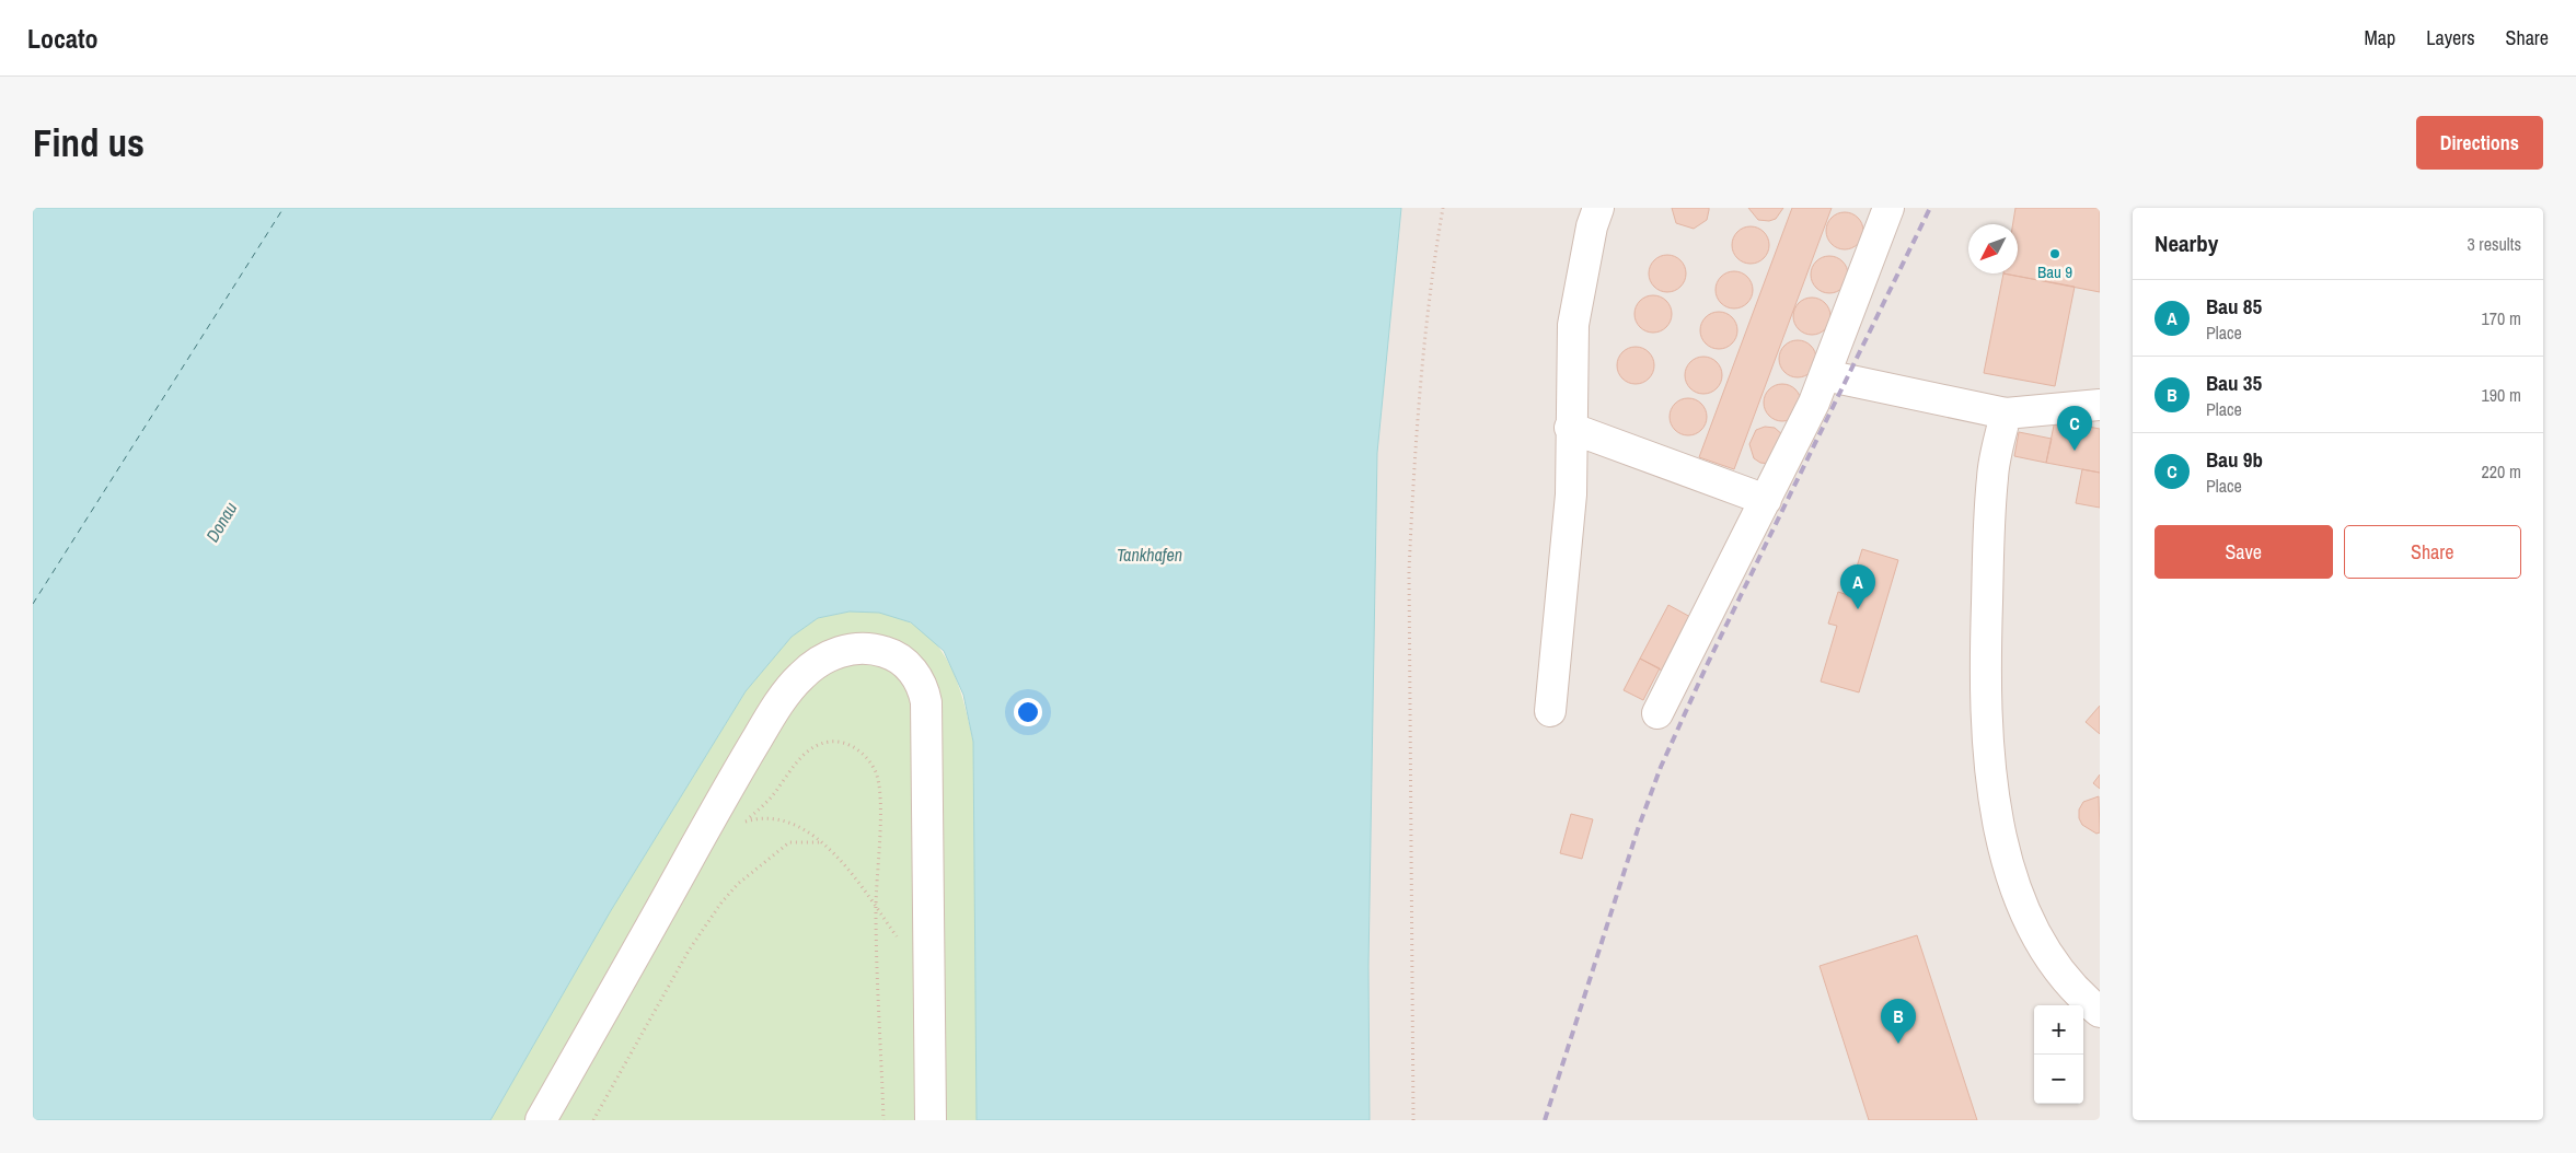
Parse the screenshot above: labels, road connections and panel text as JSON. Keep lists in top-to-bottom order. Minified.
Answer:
{"water":["Donau","Tankhafen"],"places":["Bau 9"],"north":"bottom left","page":{"header":"Locato","nav":["Map","Layers","Share"],"buttons":["Directions",["Save","Share"]],"title":"Find us","heading":["Nearby","3 results"],"list":[{"mark":"A","name":"Bau 85","note":"Place","value":"170 m"},{"mark":"B","name":"Bau 35","note":"Place","value":"190 m"},{"mark":"C","name":"Bau 9b","note":"Place","value":"220 m"}],"pins":["C","A","B"],"map_buttons":["+","−"]}}
